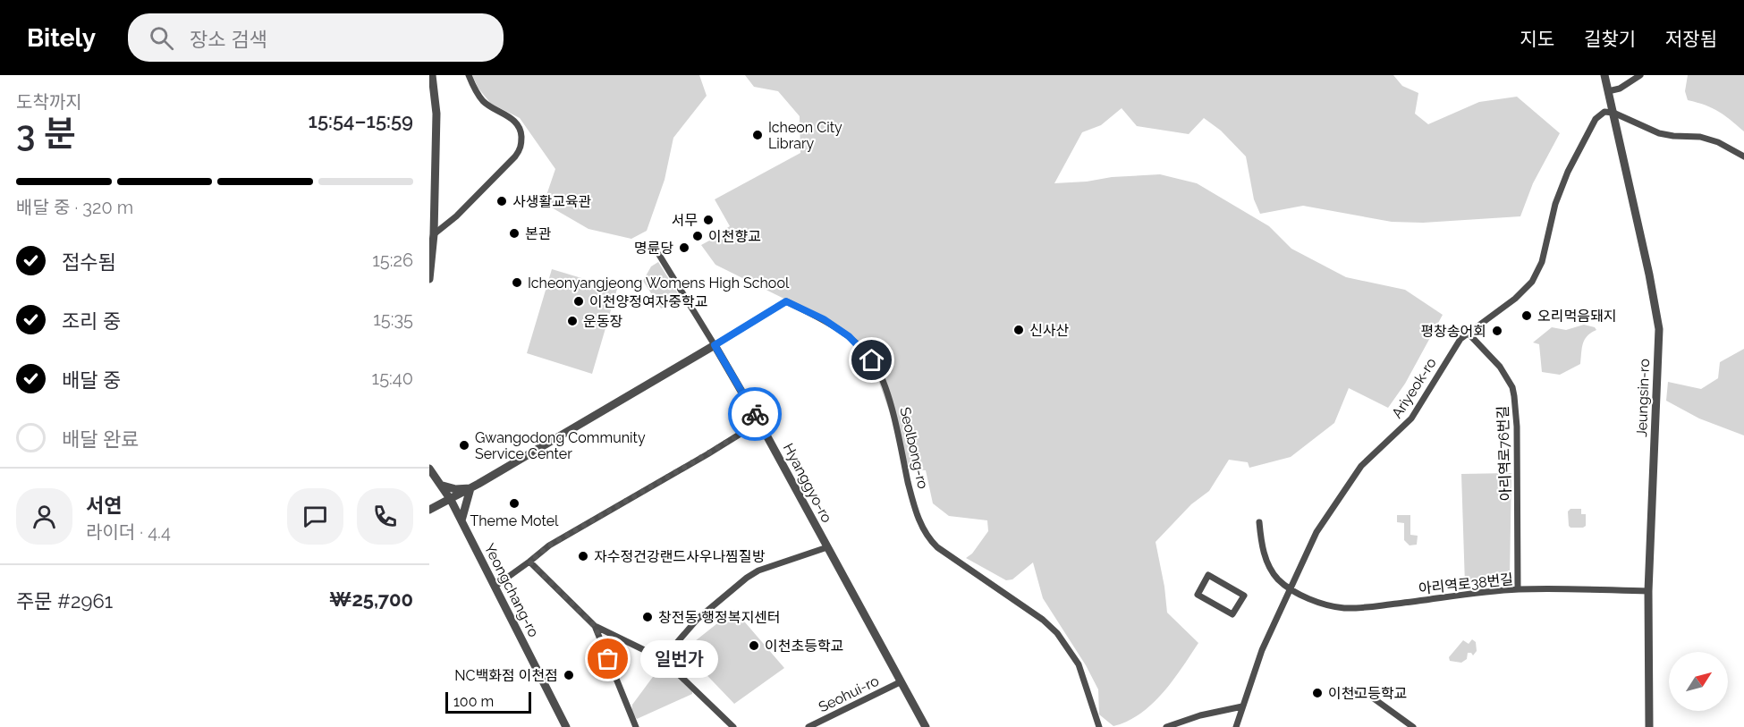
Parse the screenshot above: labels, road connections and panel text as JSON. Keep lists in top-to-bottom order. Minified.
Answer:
{"streets":{"street":["Ariyeok-ro","Jeungsin-ro","Seolbong-ro","아리역로76번길","Hyanggyo-ro","아리역로38번길","Yeongchang-ro","Seohui-ro"]},"crossings":[["Ariyeok-ro","Jeungsin-ro"],["Ariyeok-ro","아리역로76번길"],["Ariyeok-ro","아리역로38번길"],["Jeungsin-ro","아리역로38번길"],["Seolbong-ro","Hyanggyo-ro"],["Seolbong-ro","Yeongchang-ro"],["아리역로76번길","아리역로38번길"],["Hyanggyo-ro","Seohui-ro"]],"places":["Icheon City Library","사생활교육관","서무","본관","이천향교","명륜당","Icheonyangjeong Womens High School","이천양정여자중학교","오리먹음돼지","운동장","신사산","평창송어회","Gwangodong Community Service Center","Theme Motel","자수정건강랜드사우나찜질방","창전동 행정복지센터","이천초등학교","일번가","NC백화점 이천점","이천고등학교"],"scale_bar":"100 m","north":"top right","page":{"header":"Bitely","search":"장소 검색","nav":["지도","길찾기","저장됨"],"heading":["3 분","도착까지","15:54–15:59"],"panel":["서연","라이더 · 4.4","주문 #2961","₩25,700"],"bar":"배달 중 · 320 m","list":[["접수됨","15:26"],["조리 중","15:35"],["배달 중","15:40"],"배달 완료"],"bubble":"일번가","scale":"100 m"}}
